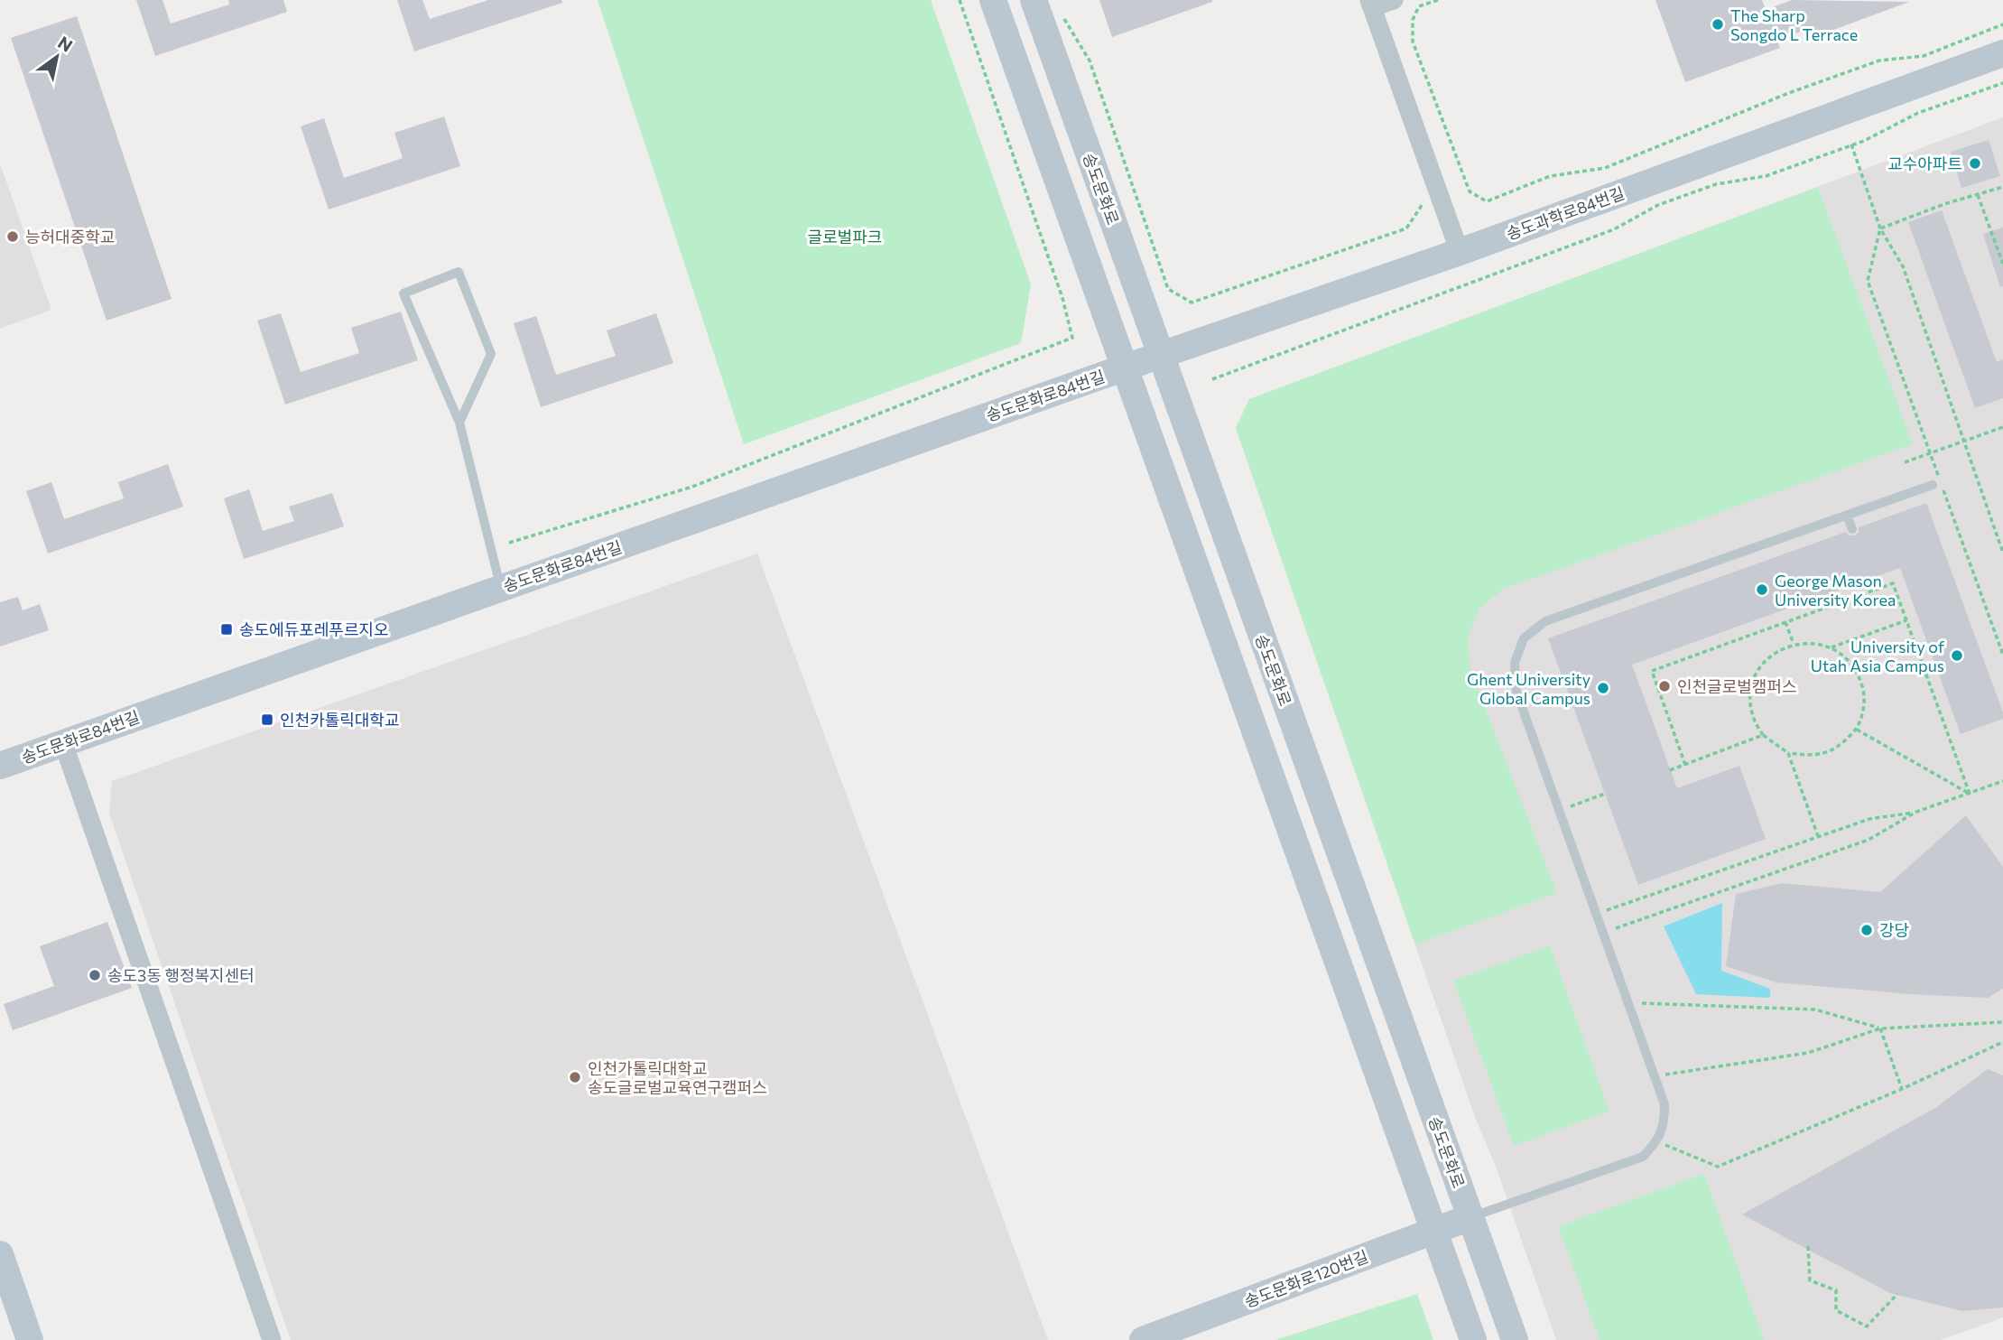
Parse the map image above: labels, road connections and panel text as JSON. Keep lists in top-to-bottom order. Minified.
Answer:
{"streets":{"street":["송도문화로","송도과학로84번길","송도문화로84번길","송도문화로120번길"]},"crossings":[["송도문화로","송도과학로84번길"],["송도문화로","송도문화로120번길"],["송도과학로84번길","송도문화로84번길"]],"parks":["글로벌파크"],"places":{"other":["The Sharp Songdo L Terrace","교수아파트","능허대중학교","George Mason University Korea","University of Utah Asia Campus","인천글로벌캠퍼스","Ghent University Global Campus","강당","송도3동 행정복지센터","인천가톨릭대학교 송도글로벌교육연구캠퍼스"],"transit":["송도에듀포레푸르지오","인천카톨릭대학교"]},"north":"top right"}
